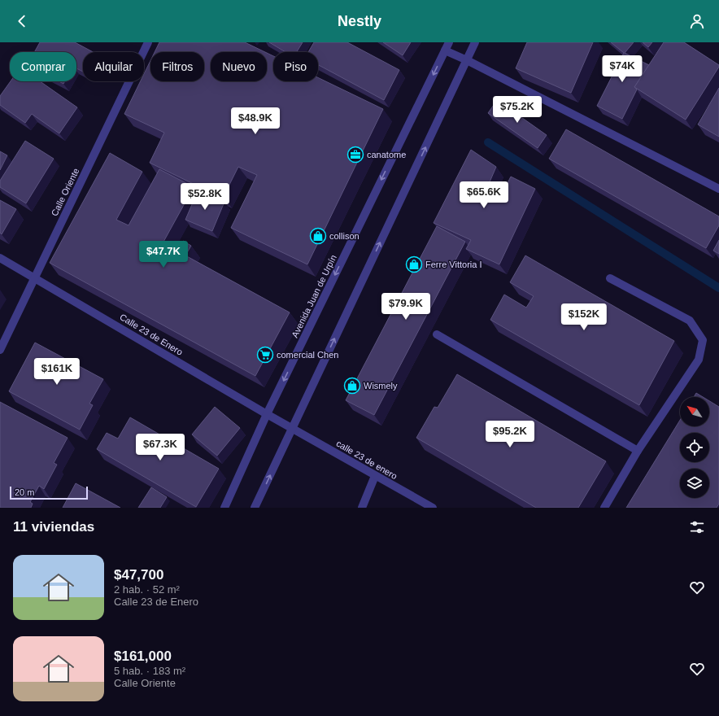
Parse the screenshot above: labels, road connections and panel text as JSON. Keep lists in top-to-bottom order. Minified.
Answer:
{"streets":{"street":["Calle Oriente","Avenida Juan de Urpín","Calle 23 de Enero","calle 23 de enero"]},"crossings":[["Calle Oriente","Calle 23 de Enero"],["Avenida Juan de Urpín","Calle 23 de Enero"],["Calle 23 de Enero","calle 23 de enero"]],"places":{"office":["canatome"],"shop":["collison","Ferre Vittoria I","Wismely"],"supermarket":["comercial Chen"]},"scale_bar":"20 m","north":"top left","page":{"header":"Nestly","chip":["Comprar","Alquilar","Filtros","Nuevo","Piso"],"price":["$74K","$75.2K","$48.9K","$65.6K","$52.8K","$47.7K","$79.9K","$152K","$161K","$95.2K","$67.3K"],"scale":"20 m","heading":"11 viviendas","list":[{"name":"$47,700","note":"2 hab. · 52 m² · Calle 23 de Enero"},{"name":"$161,000","note":"5 hab. · 183 m² · Calle Oriente"}]}}
